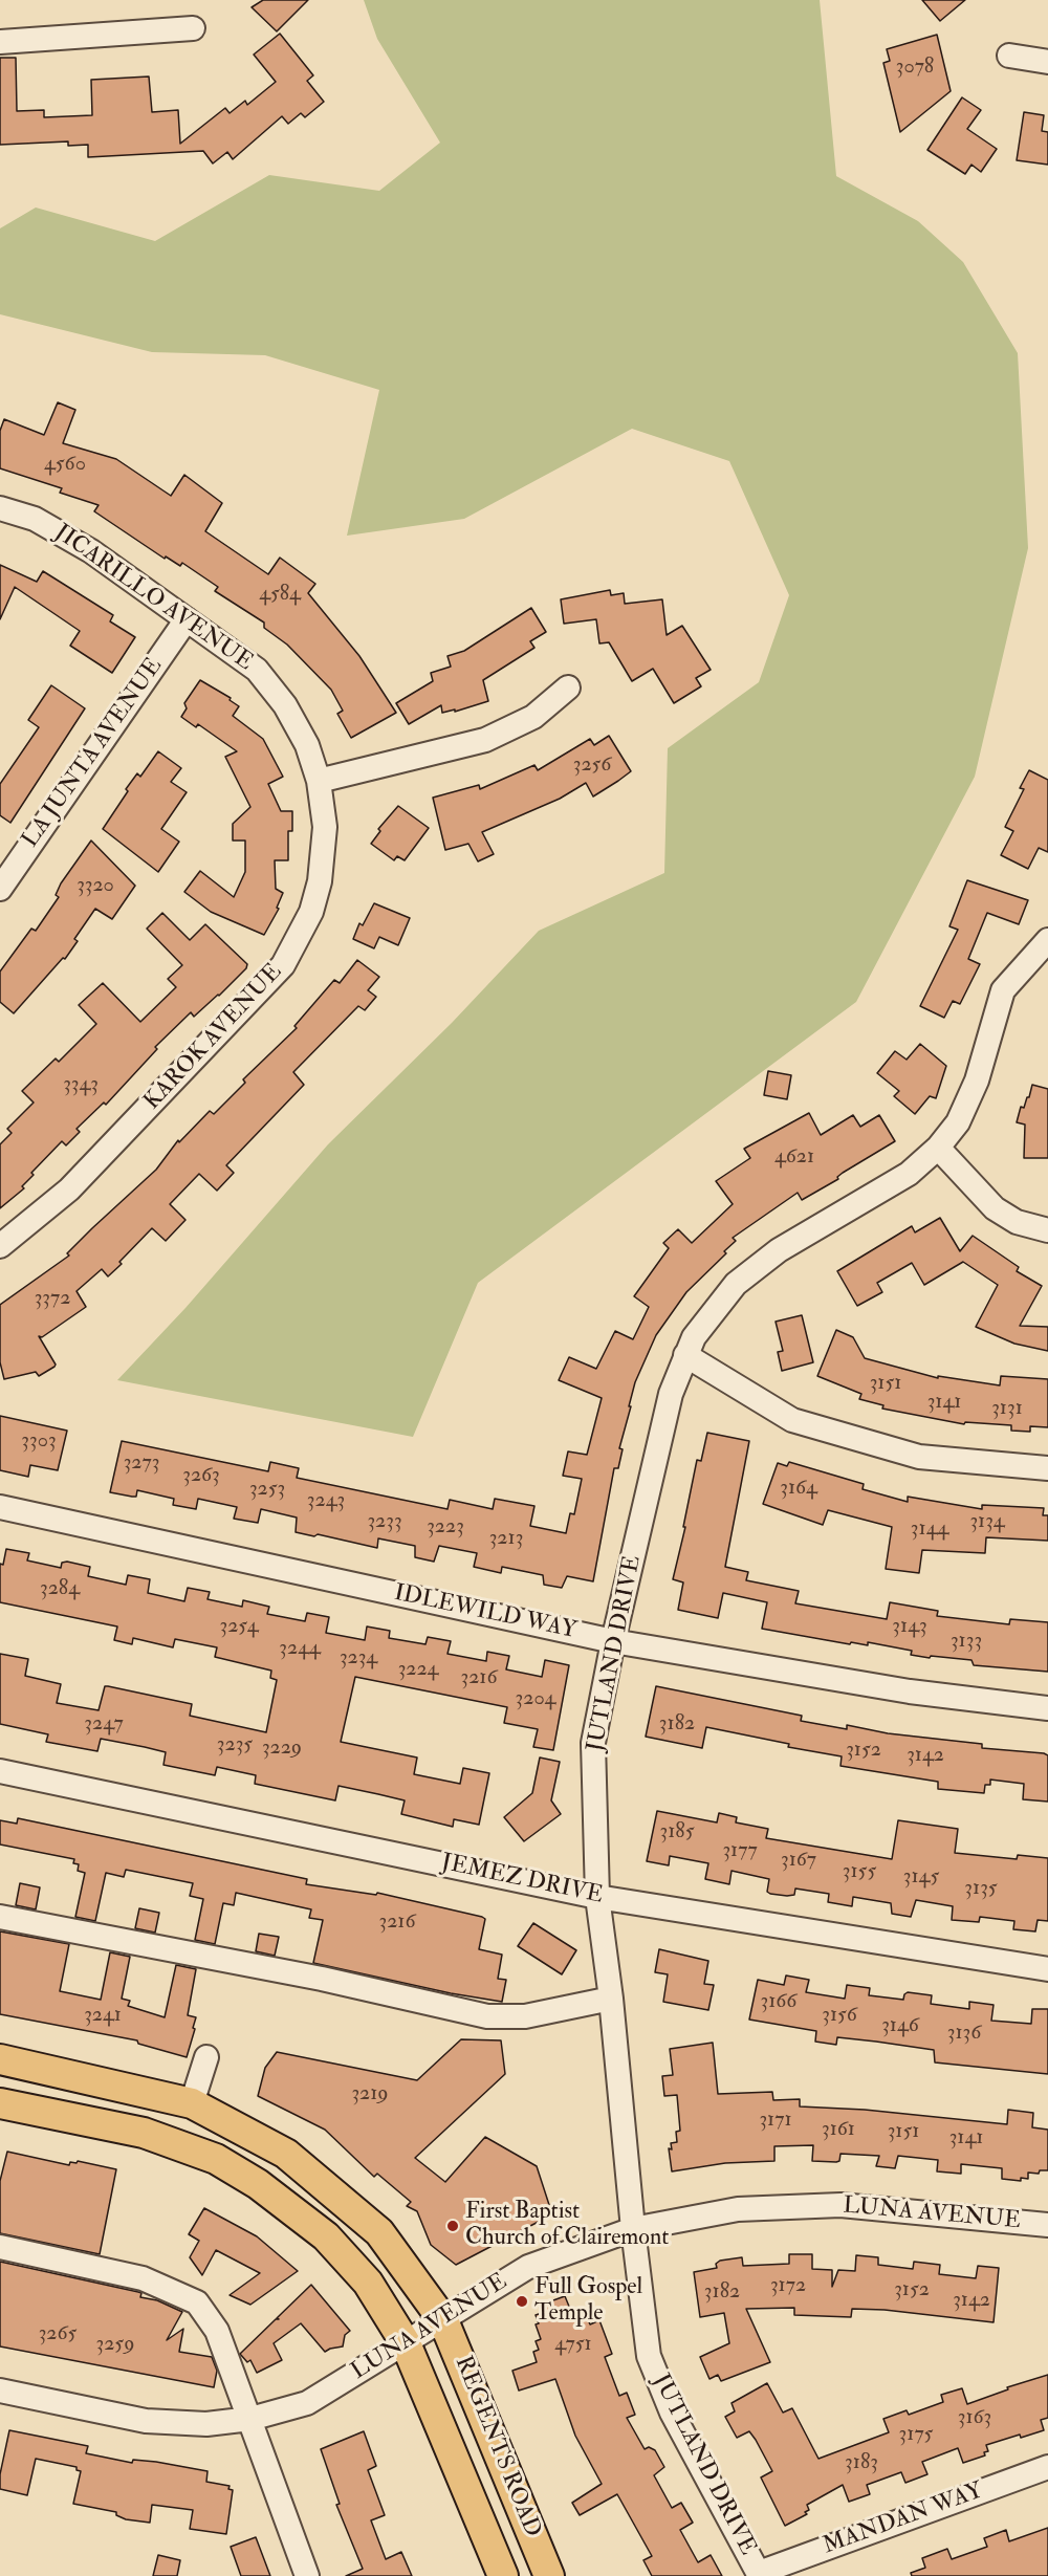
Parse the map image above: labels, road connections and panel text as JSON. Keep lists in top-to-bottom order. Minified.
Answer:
{"streets":{"main road":["REGENTS ROAD"],"street":["JICARILLO AVENUE","LA JUNTA AVENUE","KAROK AVENUE","IDLEWILD WAY","JUTLAND DRIVE","JEMEZ DRIVE","LUNA AVENUE","MANDAN WAY"]},"crossings":[["JICARILLO AVENUE","LA JUNTA AVENUE"],["JICARILLO AVENUE","KAROK AVENUE"],["IDLEWILD WAY","JUTLAND DRIVE"],["JUTLAND DRIVE","JEMEZ DRIVE"],["JUTLAND DRIVE","LUNA AVENUE"],["JUTLAND DRIVE","MANDAN WAY"],["LUNA AVENUE","REGENTS ROAD"]],"places":["First Baptist Church of Clairemont","Full Gospel Temple"],"house_numbers":["3078","4560","4584","3256","3320","3343","4621","3372","3151","3141","3131","3303","3273","3263","3164","3253","3243","3233","3134","3223","3144","3213","3284","3254","3143","3133","3244","3234","3224","3216","3204","3247","3182","3235","3229","3152","3142","3185","3177","3167","3155","3145","3135","3216","3166","3241","3156","3146","3136","3219","3171","3161","3151","3141","3172","3152","3182","3142","3265","3259","4751","3163","3175","3183"]}
